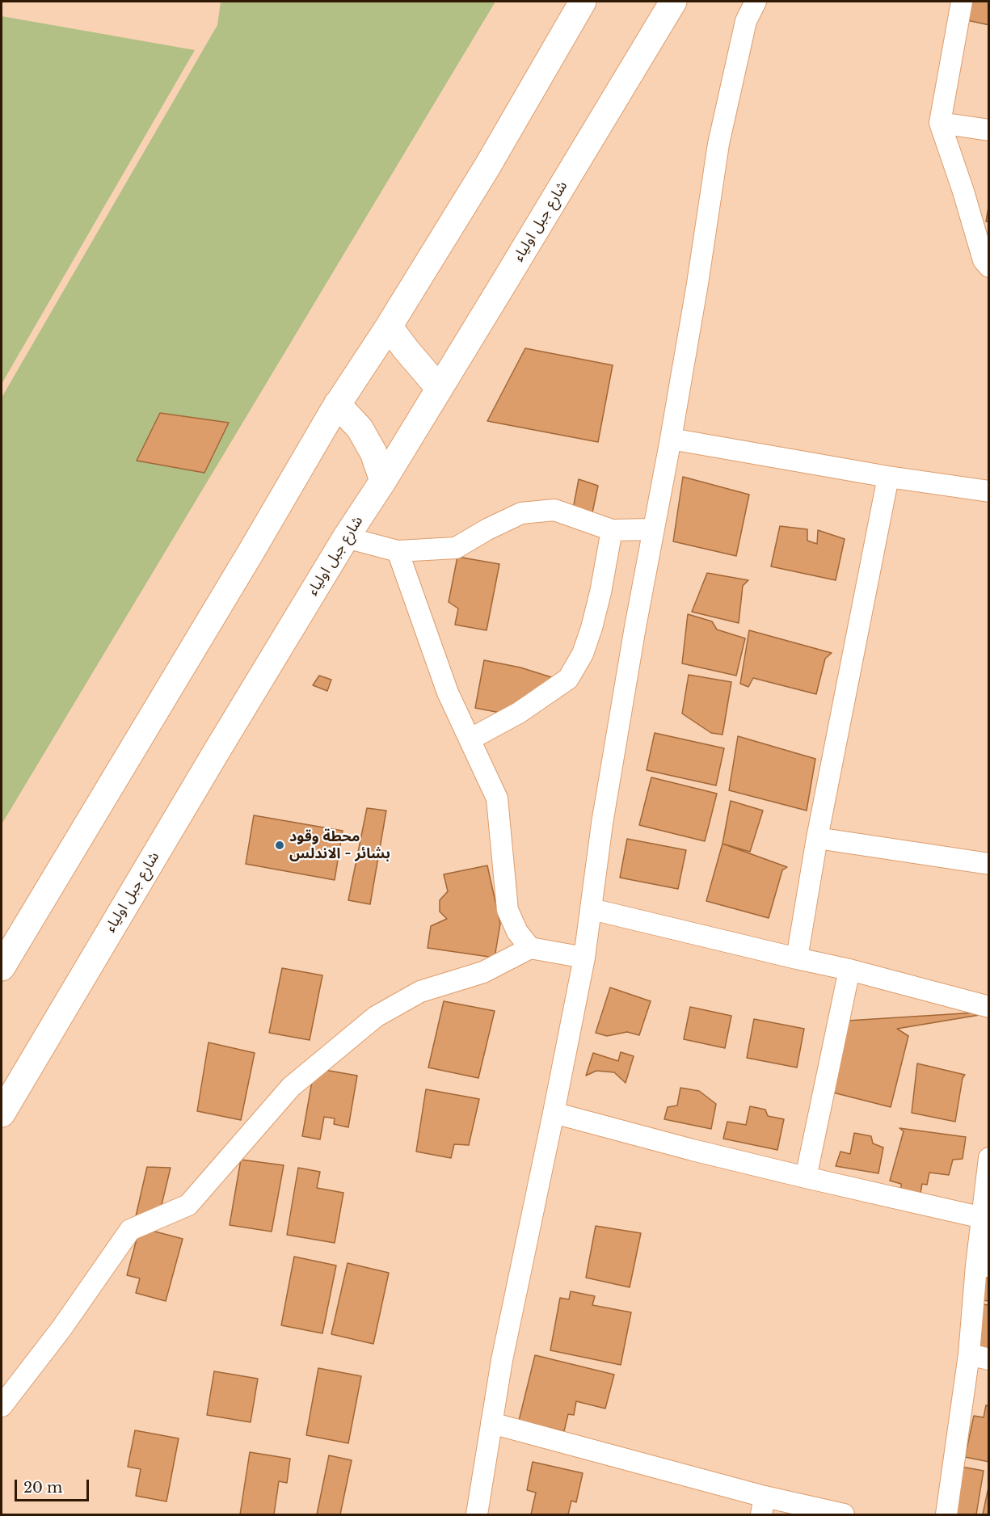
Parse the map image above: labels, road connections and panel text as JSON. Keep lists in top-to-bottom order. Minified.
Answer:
{"streets":{"highway":["شارع جبل اولياء"]},"places":["محطة وقود بشائر - الاندلس"],"scale_bar":"20 m"}
